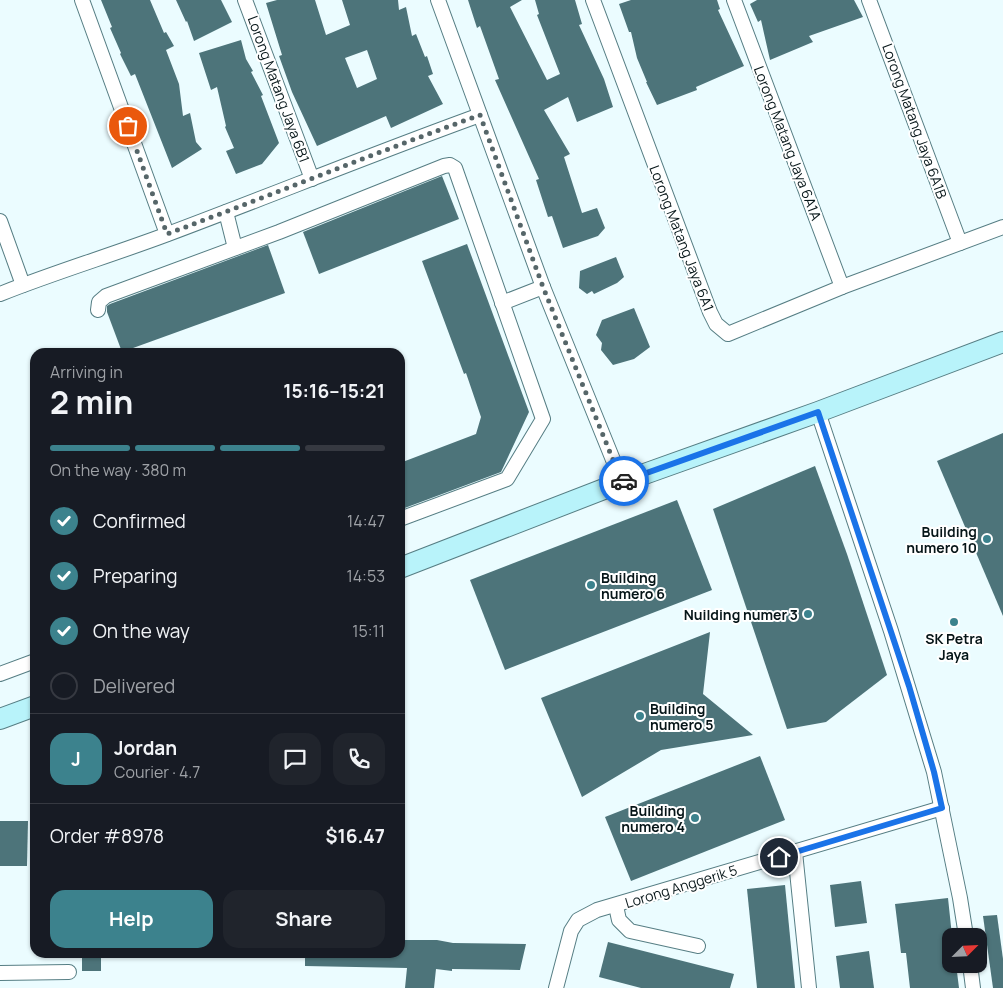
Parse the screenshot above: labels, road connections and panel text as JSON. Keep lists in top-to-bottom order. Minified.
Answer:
{"streets":{"street":["Lorong Matang Jaya 6B1","Lorong Matang Jaya 6A1B","Lorong Matang Jaya 6A1A","Lorong Matang Jaya 6A1","Lorong Anggerik 5"]},"crossings":[["Lorong Matang Jaya 6A1B","Lorong Matang Jaya 6A1"],["Lorong Matang Jaya 6A1A","Lorong Matang Jaya 6A1"]],"places":["Building numero 10","Building numero 6","Nuilding numer 3","SK Petra Jaya","Building numero 5","Building numero 4"],"north":"top right","page":{"heading":["2 min","Arriving in","15:16–15:21"],"panel":["Jordan","Courier · 4.7","Order #8978","$16.47"],"bar":"On the way · 380 m","list":[["Confirmed","14:47"],["Preparing","14:53"],["On the way","15:11"],"Delivered"],"round":"J","buttons":["Help","Share"]}}
